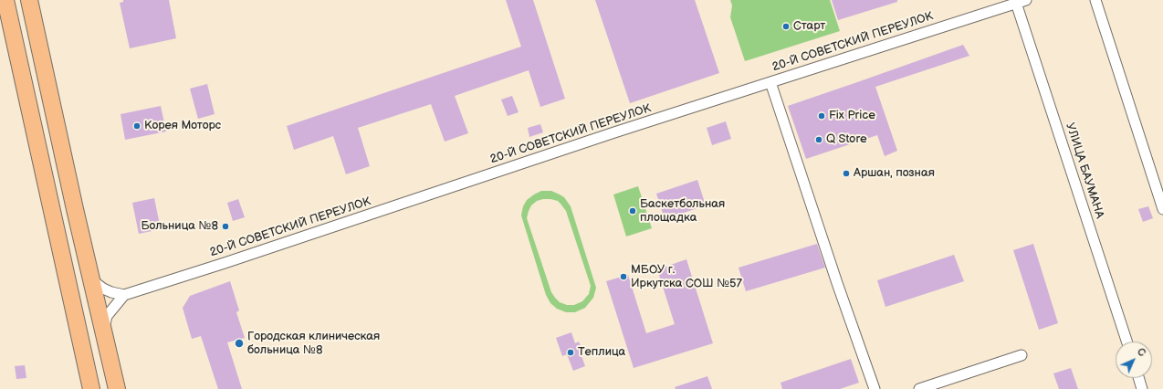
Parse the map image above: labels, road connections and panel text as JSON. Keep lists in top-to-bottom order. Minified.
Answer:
{"streets":{"street":["20-Й СОВЕТСКИЙ ПЕРЕУЛОК","УЛИЦА БАУМАНА"]},"crossings":[["20-Й СОВЕТСКИЙ ПЕРЕУЛОК","УЛИЦА БАУМАНА"]],"places":["Старт","Fix Price","Корея Моторс","Q Store","Аршан, позная","Баскетбольная площадка","Больница №8","МБОУ г. Иркутска СОШ №57","Городская клиническая больница №8","Теплица"],"north":"top right"}
